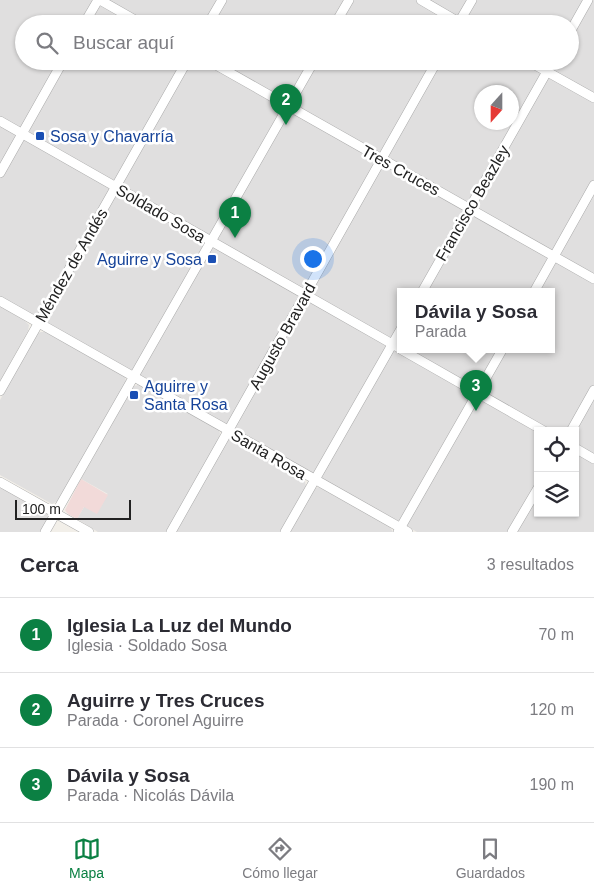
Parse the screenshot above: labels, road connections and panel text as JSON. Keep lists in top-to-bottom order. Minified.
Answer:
{"streets":{"street":["Tres Cruces","Francisco Beazley","Soldado Sosa","Méndez de Andés","Augusto Bravard","Santa Rosa"]},"crossings":[["Tres Cruces","Francisco Beazley"],["Tres Cruces","Augusto Bravard"],["Soldado Sosa","Méndez de Andés"],["Soldado Sosa","Augusto Bravard"],["Méndez de Andés","Santa Rosa"],["Augusto Bravard","Santa Rosa"]],"places":{"transit":["Sosa y Chavarría","Aguirre y Sosa","Aguirre y Santa Rosa"]},"scale_bar":"100 m","north":"bottom","page":{"search":"Buscar aquí","pins":["2","1","3"],"popup":["Dávila y Sosa","Parada"],"scale":"100 m","heading":["Cerca","3 resultados"],"list":[{"mark":"1","name":"Iglesia La Luz del Mundo","note":"Iglesia · Soldado Sosa","value":"70 m"},{"mark":"2","name":"Aguirre y Tres Cruces","note":"Parada · Coronel Aguirre","value":"120 m"},{"mark":"3","name":"Dávila y Sosa","note":"Parada · Nicolás Dávila","value":"190 m"}],"nav":["Mapa","Cómo llegar","Guardados"]}}
